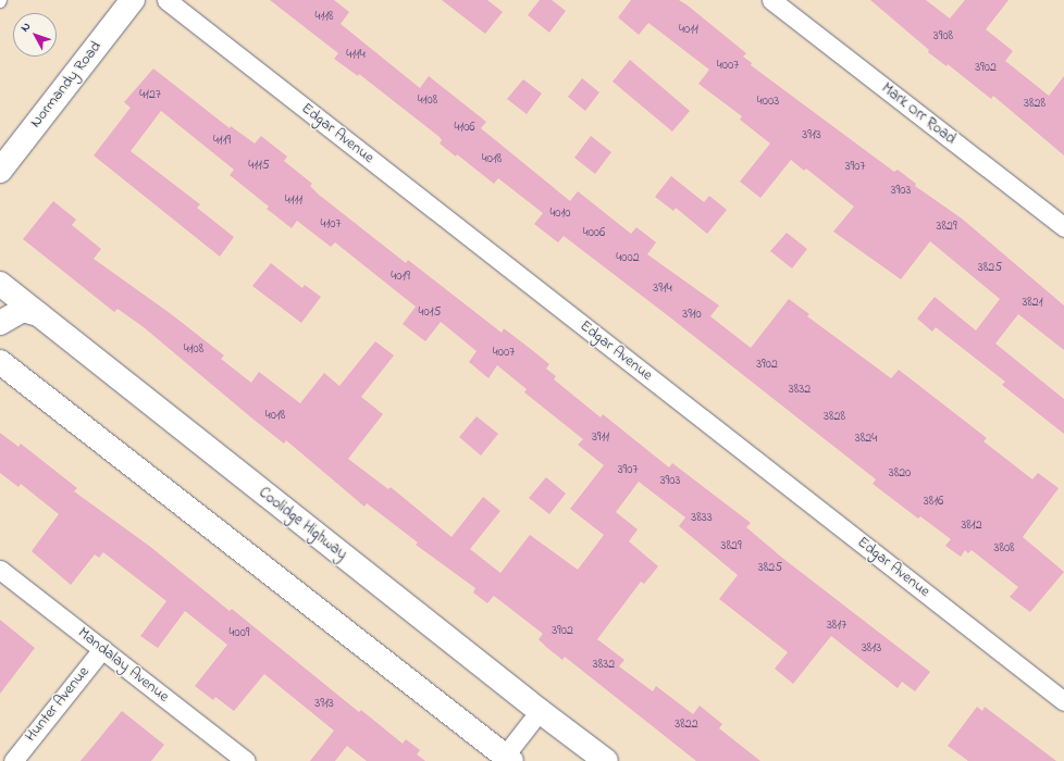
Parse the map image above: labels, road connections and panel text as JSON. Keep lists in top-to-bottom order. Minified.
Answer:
{"streets":{"main road":["Normandy Road","Coolidge Highway"],"street":["Mark Orr Road","Edgar Avenue","Mandalay Avenue","Hunter Avenue"]},"crossings":[["Mandalay Avenue","Hunter Avenue"]],"house_numbers":["4118","4011","3908","4114","4007","3902","4127","4108","4003","3828","4106","3913","4119","4018","4115","3907","3903","4111","4010","4107","3829","4006","4002","3825","4019","3914","3821","4015","3910","4108","4007","3902","3832","4018","3828","3911","3824","3907","3820","3903","3816","3833","3812","3829","3808","3825","3817","3902","4009","3813","3832","3913","3822"],"north":"top left"}
